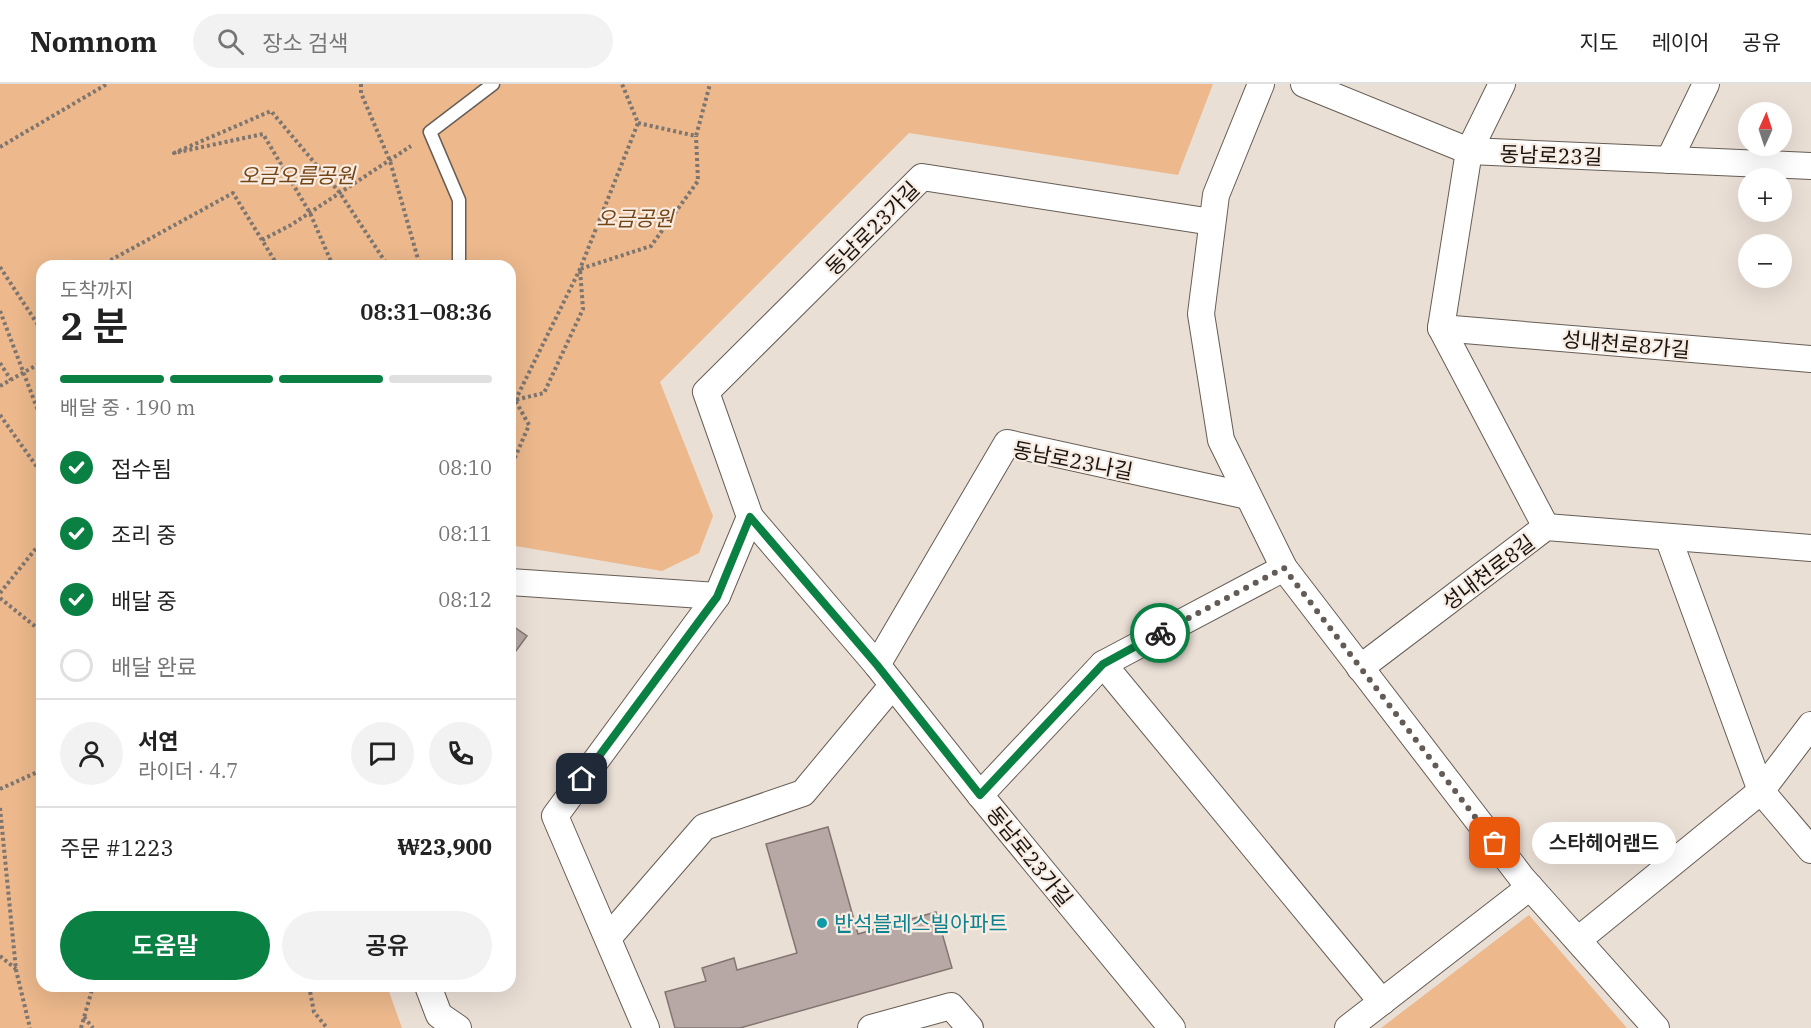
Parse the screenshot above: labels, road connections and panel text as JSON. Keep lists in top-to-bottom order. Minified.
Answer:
{"streets":{"street":["동남로23길","동남로23가길","성내천로8가길","동남로23나길","성내천로8길"]},"crossings":[["동남로23가길","동남로23나길"]],"parks":["오금오름공원","오금공원"],"places":["스타헤어랜드","반석블레스빌아파트"],"north":"top","page":{"header":"Nomnom","search":"장소 검색","nav":["지도","레이어","공유"],"map_buttons":["+","−"],"heading":["2 분","도착까지","08:31–08:36"],"panel":["서연","라이더 · 4.7","주문 #1223","₩23,900"],"bar":"배달 중 · 190 m","list":[["접수됨","08:10"],["조리 중","08:11"],["배달 중","08:12"],"배달 완료"],"bubble":"스타헤어랜드","buttons":["도움말","공유"]}}
